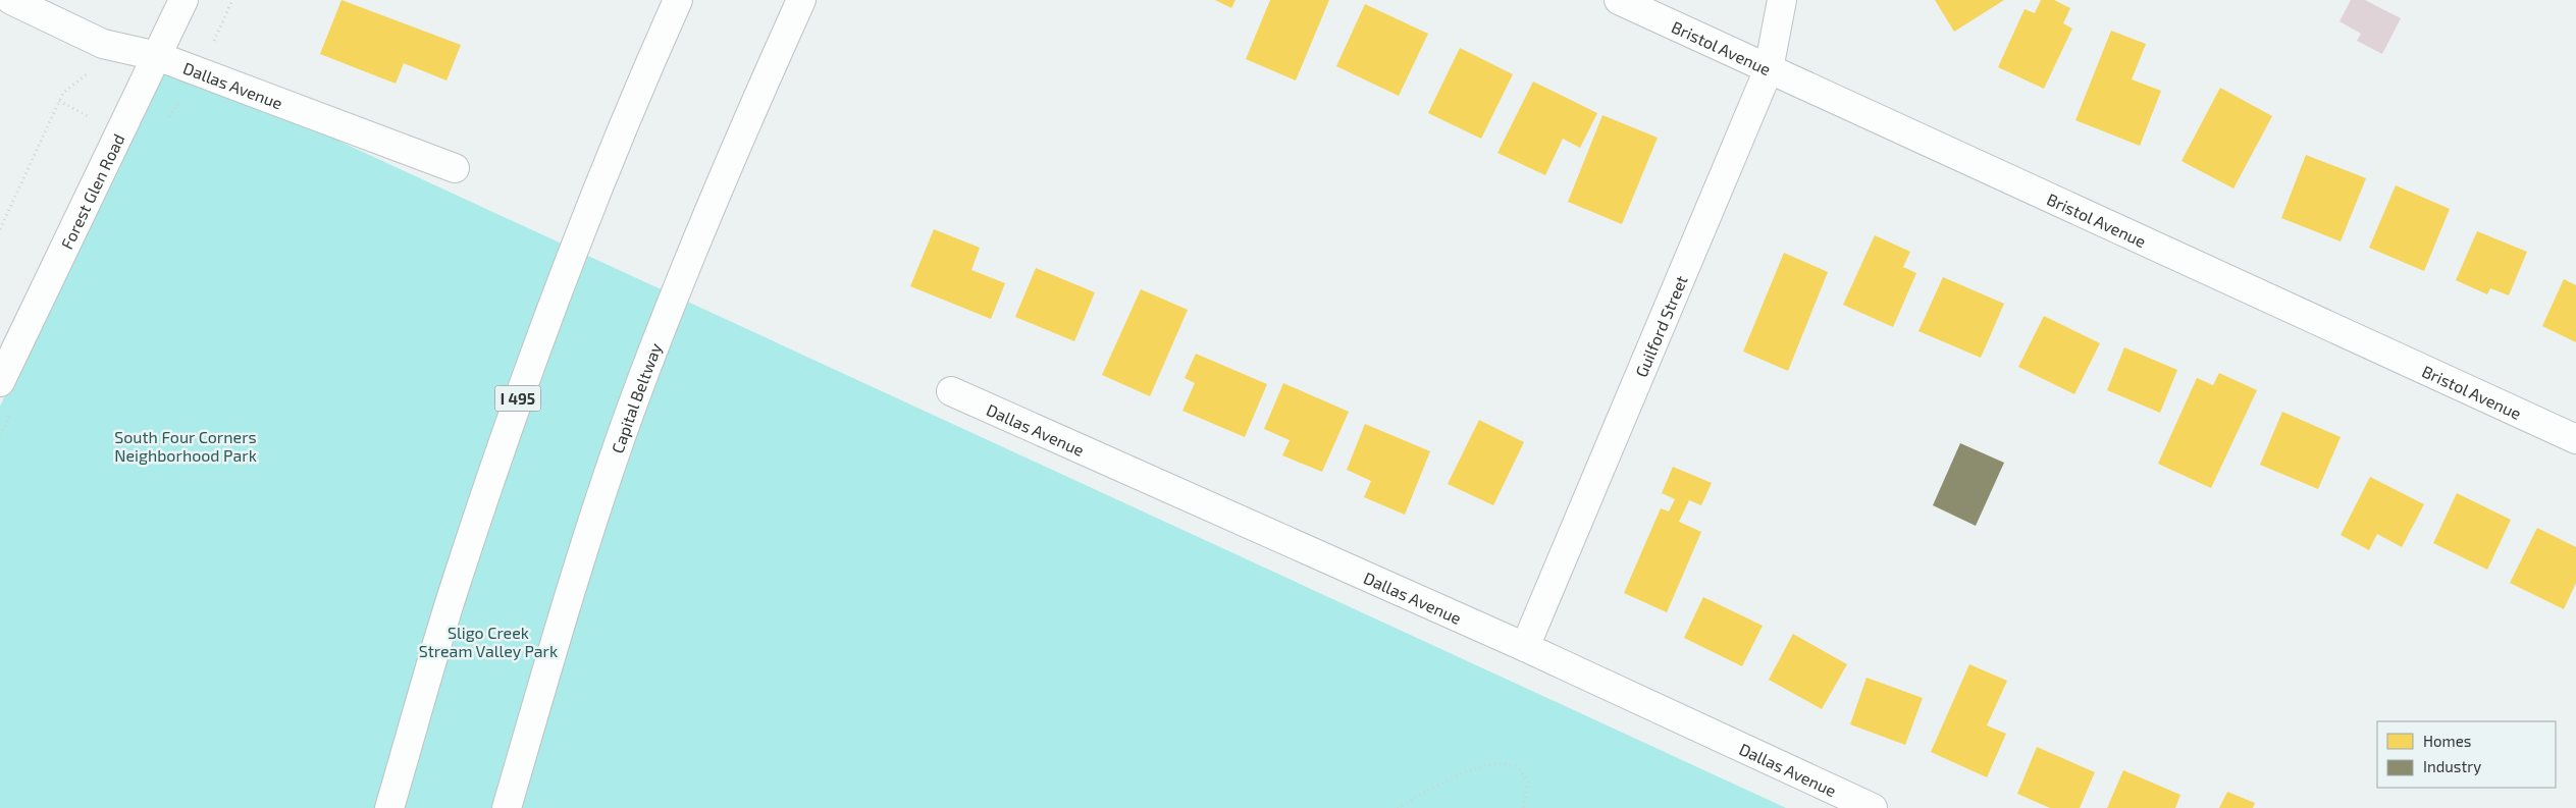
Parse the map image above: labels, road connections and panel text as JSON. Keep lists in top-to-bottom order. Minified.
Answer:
{"streets":{"main road":["Bristol Avenue","Dallas Avenue","Forest Glen Road","Guilford Street","Capital Beltway","I 495"]},"crossings":[["Bristol Avenue","Guilford Street"],["Dallas Avenue","Forest Glen Road"],["Dallas Avenue","Guilford Street"]],"parks":["South Four Corners Neighborhood Park","Sligo Creek Stream Valley Park"],"legend":["Homes","Industry"]}
